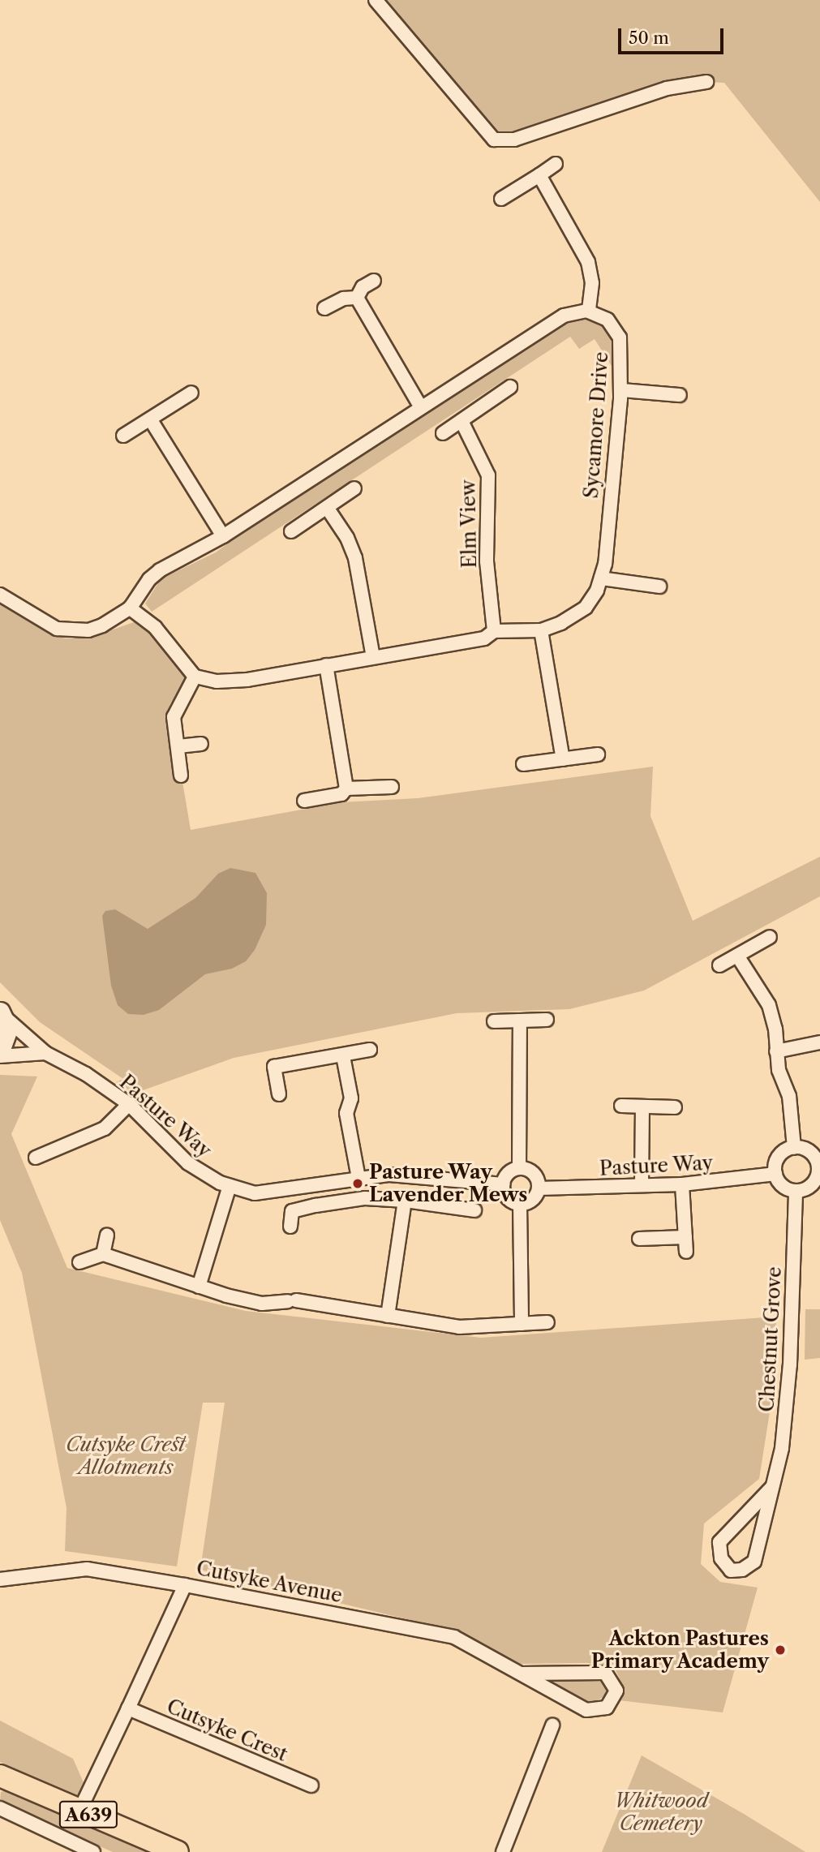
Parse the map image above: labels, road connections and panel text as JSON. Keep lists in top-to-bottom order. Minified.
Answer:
{"streets":{"main road":["A639"],"street":["Sycamore Drive","Elm View","Pasture Way","Chestnut Grove","Cutsyke Avenue","Cutsyke Crest"]},"crossings":[["Sycamore Drive","Elm View"],["Pasture Way","Chestnut Grove"]],"parks":["Cutsyke Crest Allotments","Whitwood Cemetery"],"places":["Pasture Way Lavender Mews","Ackton Pastures Primary Academy"],"scale_bar":"50 m"}
